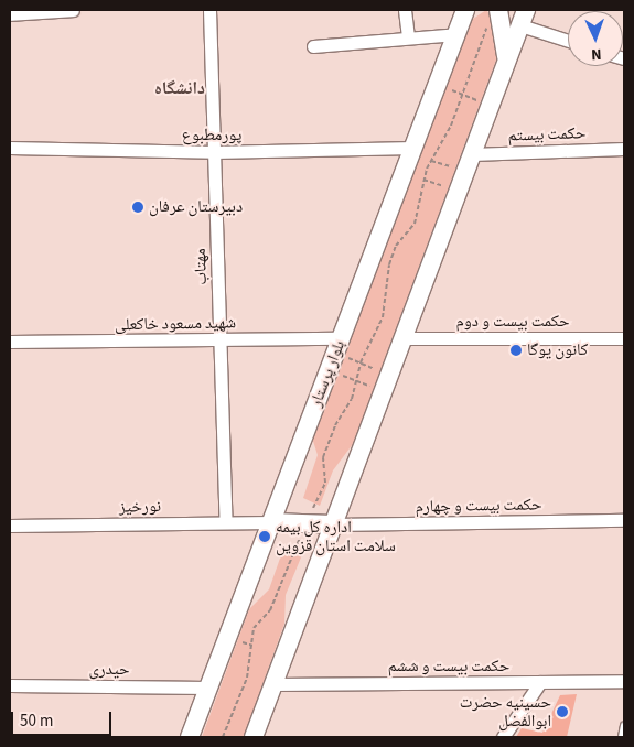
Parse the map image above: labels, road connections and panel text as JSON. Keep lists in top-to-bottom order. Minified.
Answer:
{"streets":{"street":["حکمت بیستم","پورمطبوع","مهتاب","حکمت بیست و دوم","شهید مسعود خاکعلی","بلوار پرستار","حکمت بیست و چهارم","نورخیز","حکمت بیست و ششم","حیدری"]},"crossings":[["پورمطبوع","مهتاب"],["پورمطبوع","بلوار پرستار"],["مهتاب","شهید مسعود خاکعلی"],["مهتاب","نورخیز"],["شهید مسعود خاکعلی","بلوار پرستار"],["بلوار پرستار","نورخیز"],["بلوار پرستار","حیدری"]],"districts":["دانشگاه"],"places":["دبیرستان عرفان","کانون یوگا","اداره کل بیمه سلامت استان قزوین","حسینیه حضرت ابوالفضل"],"scale_bar":"50 m","north":"bottom"}
